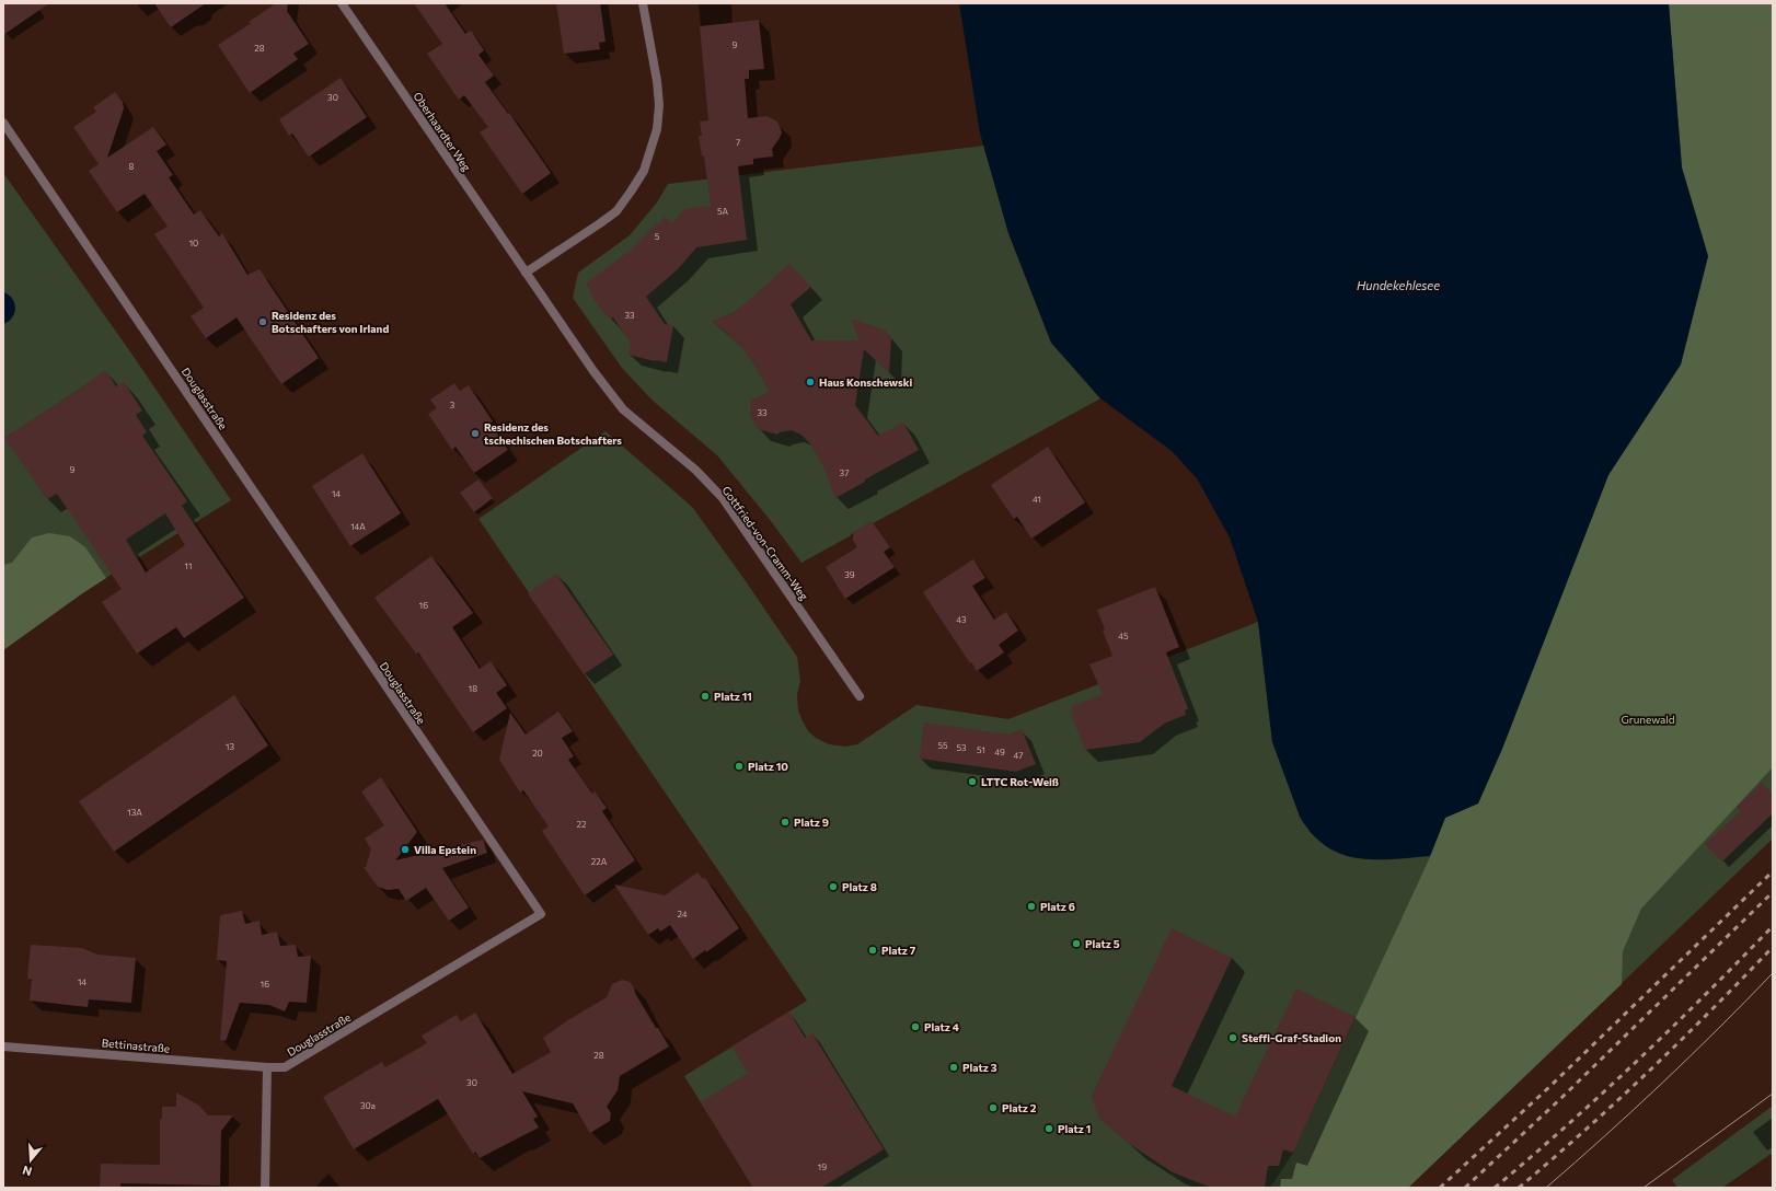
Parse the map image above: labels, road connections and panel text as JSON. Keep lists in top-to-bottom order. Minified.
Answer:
{"streets":{"street":["Oberhaardter Weg","Douglasstraße","Gottfried-von-Cramm-Weg","Bettinastraße"]},"crossings":[["Oberhaardter Weg","Gottfried-von-Cramm-Weg"],["Douglasstraße","Bettinastraße"]],"water":["Hundekehlesee"],"parks":["Grunewald"],"places":["Residenz des Botschafters von Irland","Haus Konschewski","Residenz des tschechischen Botschafters","Platz 11","Platz 10","LTTC Rot-Weiß","Platz 9","Villa Epstein","Platz 8","Platz 6","Platz 5","Platz 7","Platz 4","Steffi-Graf-Stadion","Platz 3","Platz 2","Platz 1"],"house_numbers":["9","28","30","7","8","5A","5","10","33","3","33","9","37","14","41","14A","11","39","16","43","45","18","55","13","53","51","49","20","47","13A","22","22A","24","14","16","28","30","30a","19"],"north":"bottom"}
